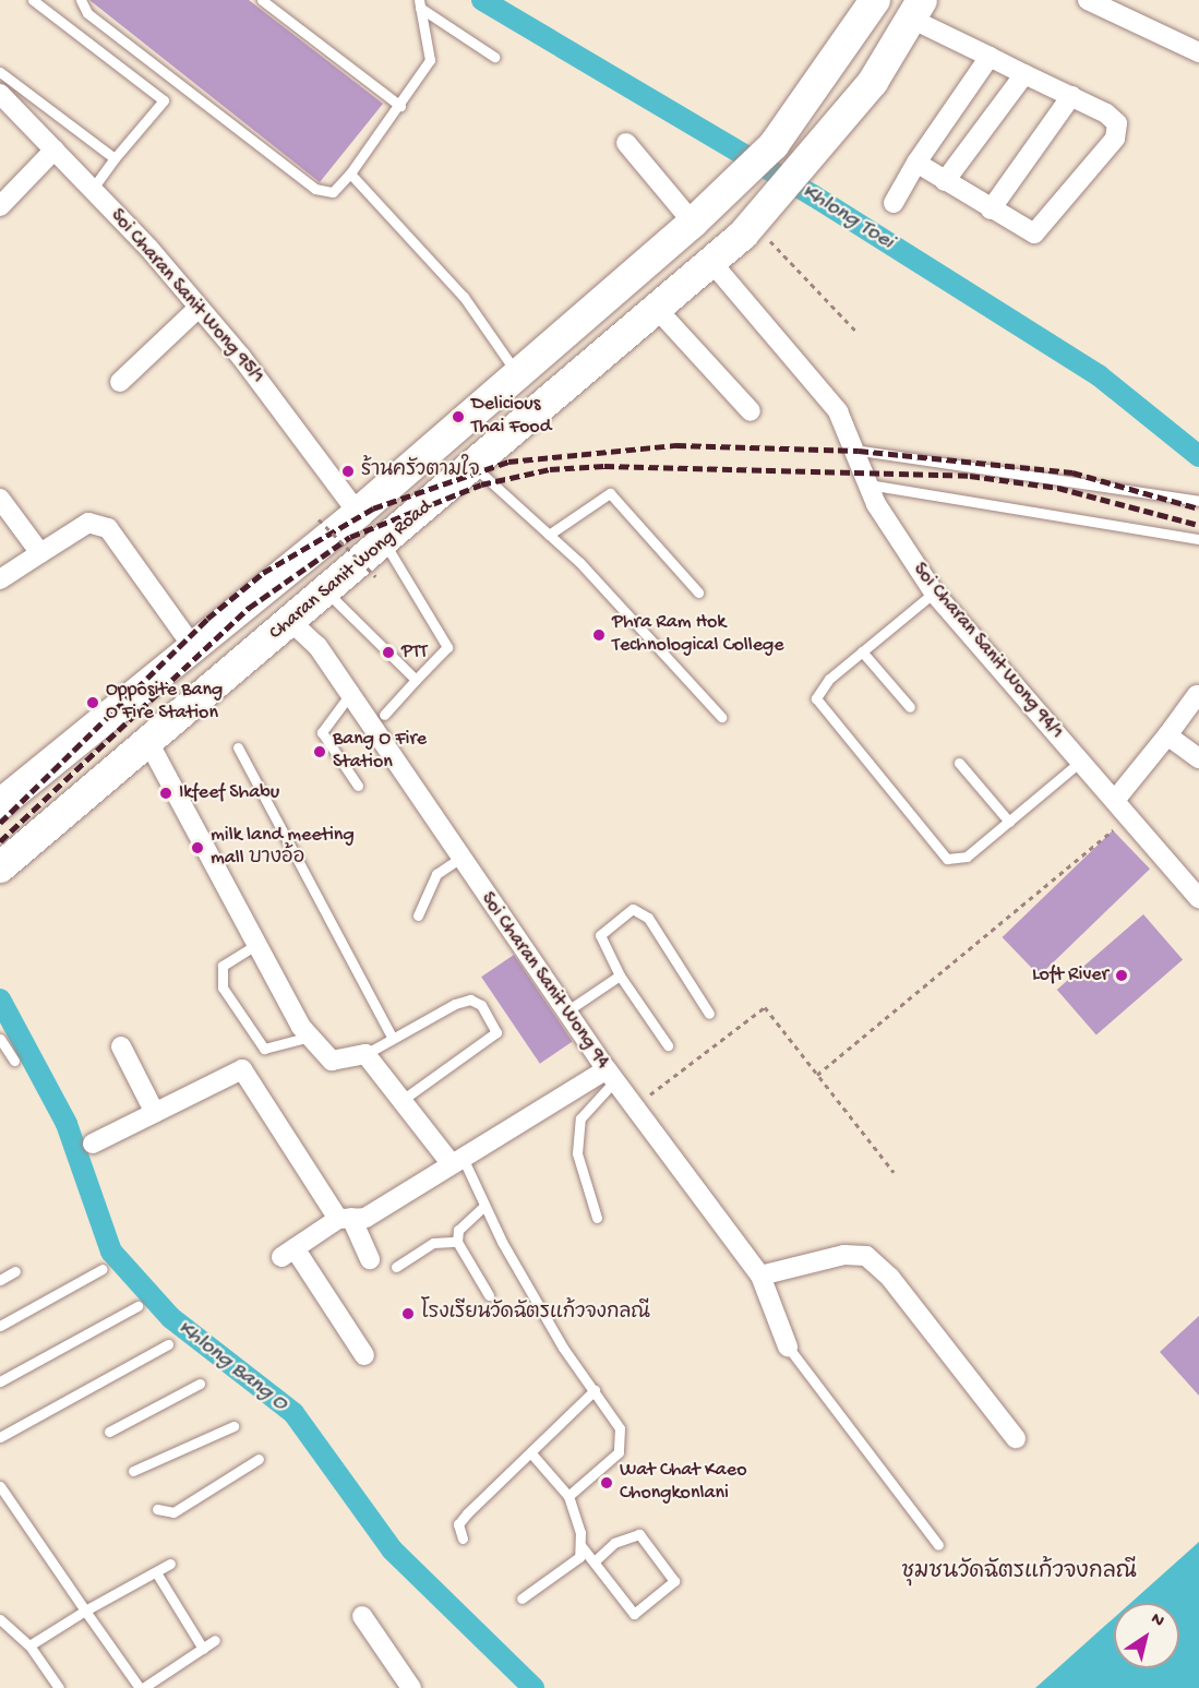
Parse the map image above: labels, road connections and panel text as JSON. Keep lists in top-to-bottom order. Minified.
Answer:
{"streets":{"main road":["Charan Sanit Wong Road"],"street":["Soi Charan Sanit Wong 95/1","Soi Charan Sanit Wong 94/1","Soi Charan Sanit Wong 94"]},"crossings":[["Soi Charan Sanit Wong 95/1","Charan Sanit Wong Road"],["Charan Sanit Wong Road","Soi Charan Sanit Wong 94/1"],["Charan Sanit Wong Road","Soi Charan Sanit Wong 94"]],"districts":["ชุมชนวัดฉัตรแก้วจงกลณี"],"water":["Khlong Toei","Khlong Bang O"],"places":["Delicious Thai Food","ร้านครัวตามใจ","Phra Ram Hok Technological College","PTT","Opposite Bang O Fire Station","Bang O Fire Station","Ikfeef Shabu","milk land meeting mall บางอ้อ","Loft River","โรงเรียนวัดฉัตรแก้วจงกลณี","Wat Chat Kaeo Chongkonlani"],"north":"top right"}
